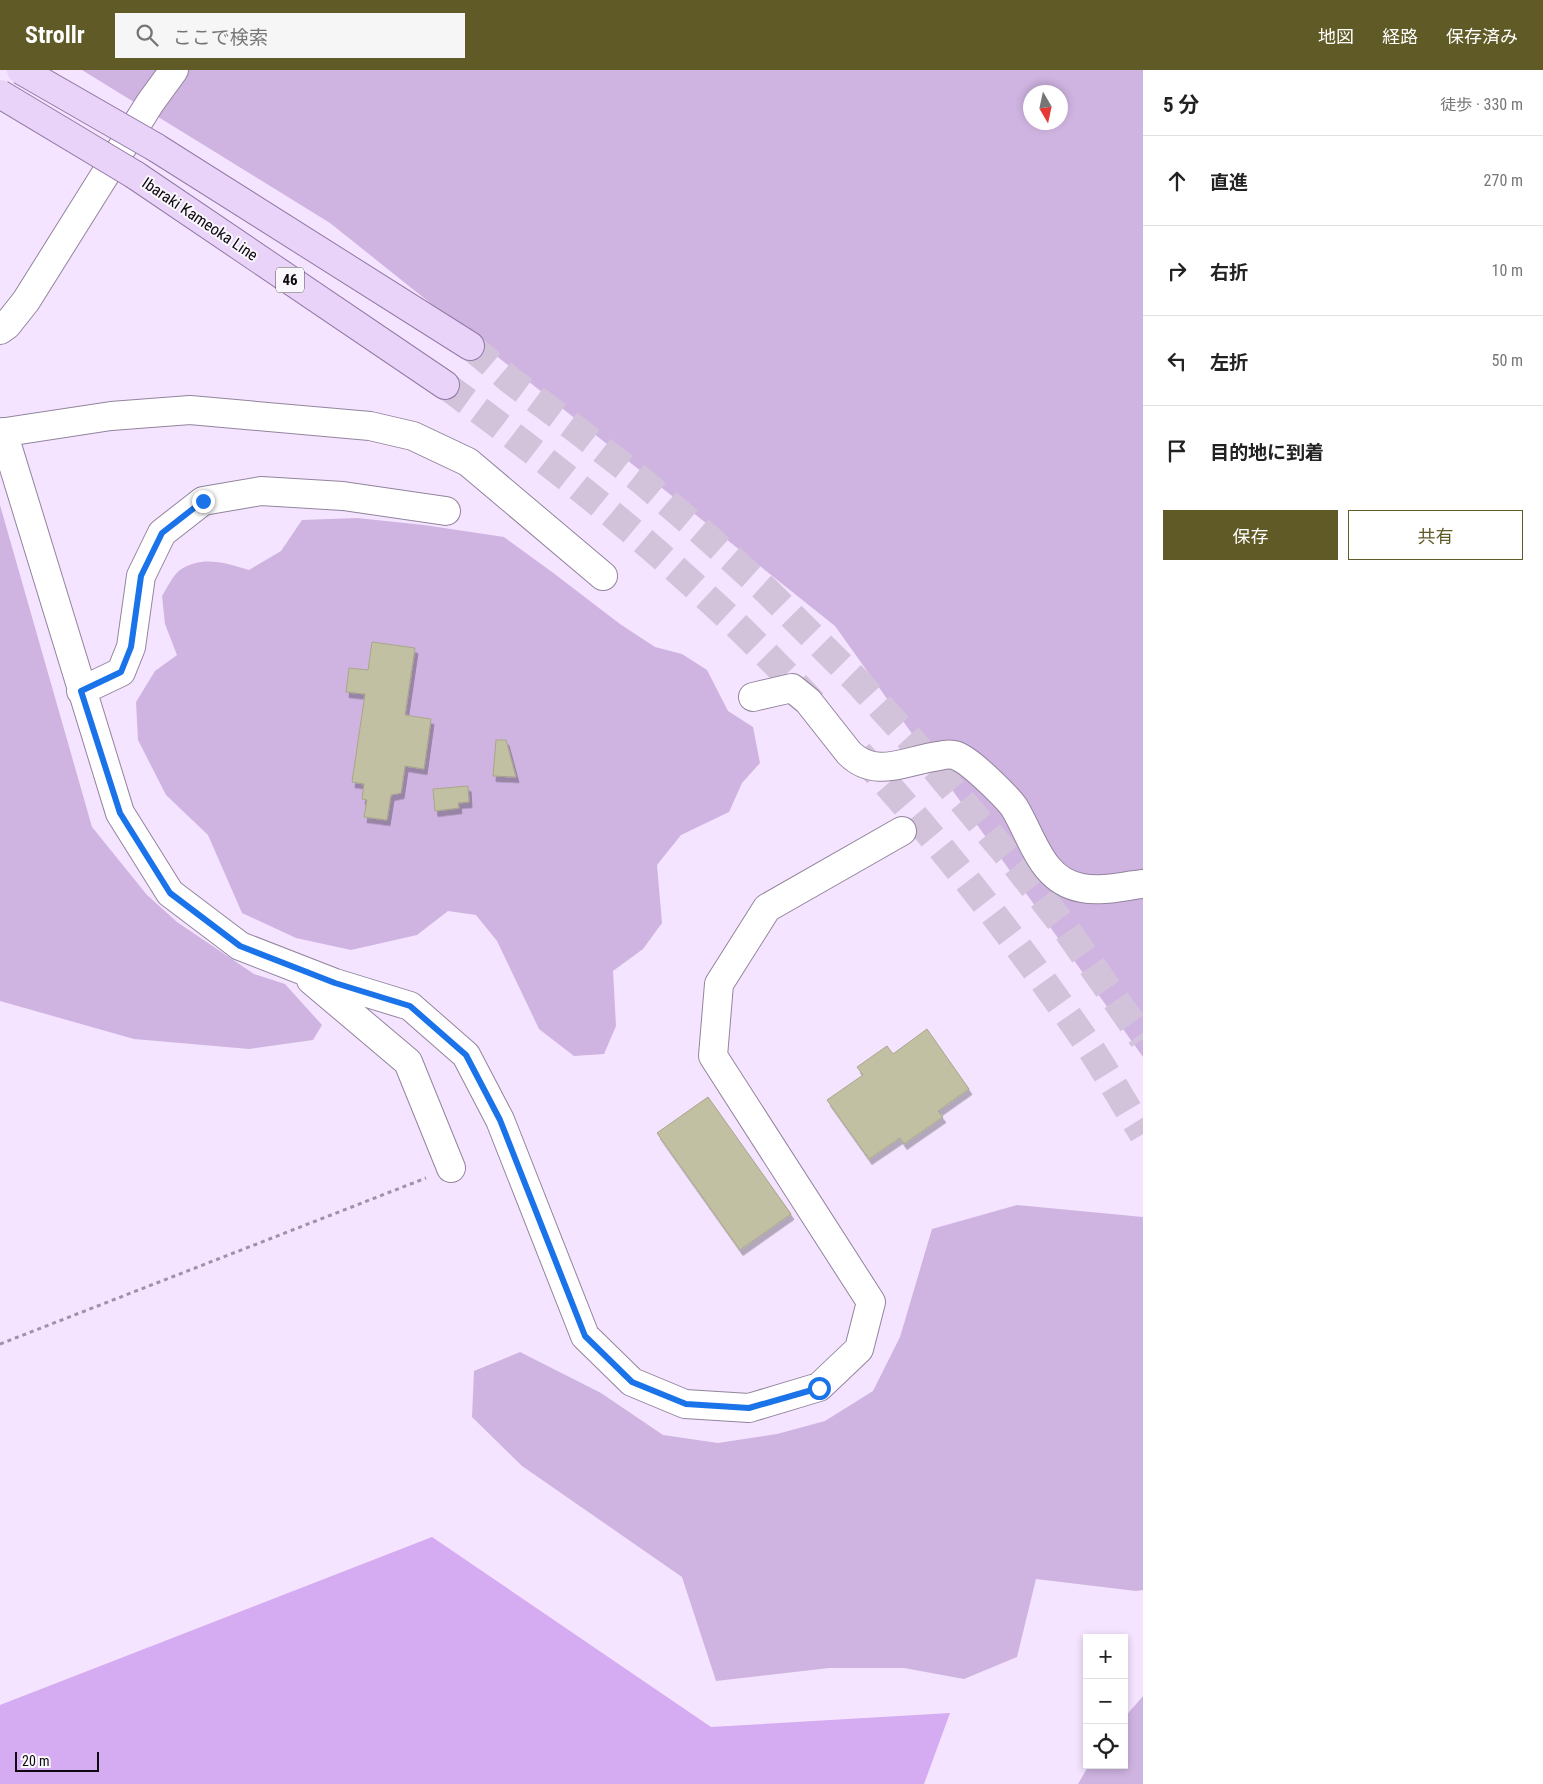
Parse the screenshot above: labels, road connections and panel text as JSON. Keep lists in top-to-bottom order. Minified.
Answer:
{"streets":{"main road":["Ibaraki Kameoka Line","46"]},"scale_bar":"20 m","north":"bottom","page":{"header":"Strollr","search":"ここで検索","nav":["地図","経路","保存済み"],"heading":["5 分","徒歩 · 330 m"],"list":[["直進","270 m"],["右折","10 m"],["左折","50 m"],"目的地に到着"],"buttons":["保存","共有"],"map_buttons":["+","−"],"scale":"20 m"}}
